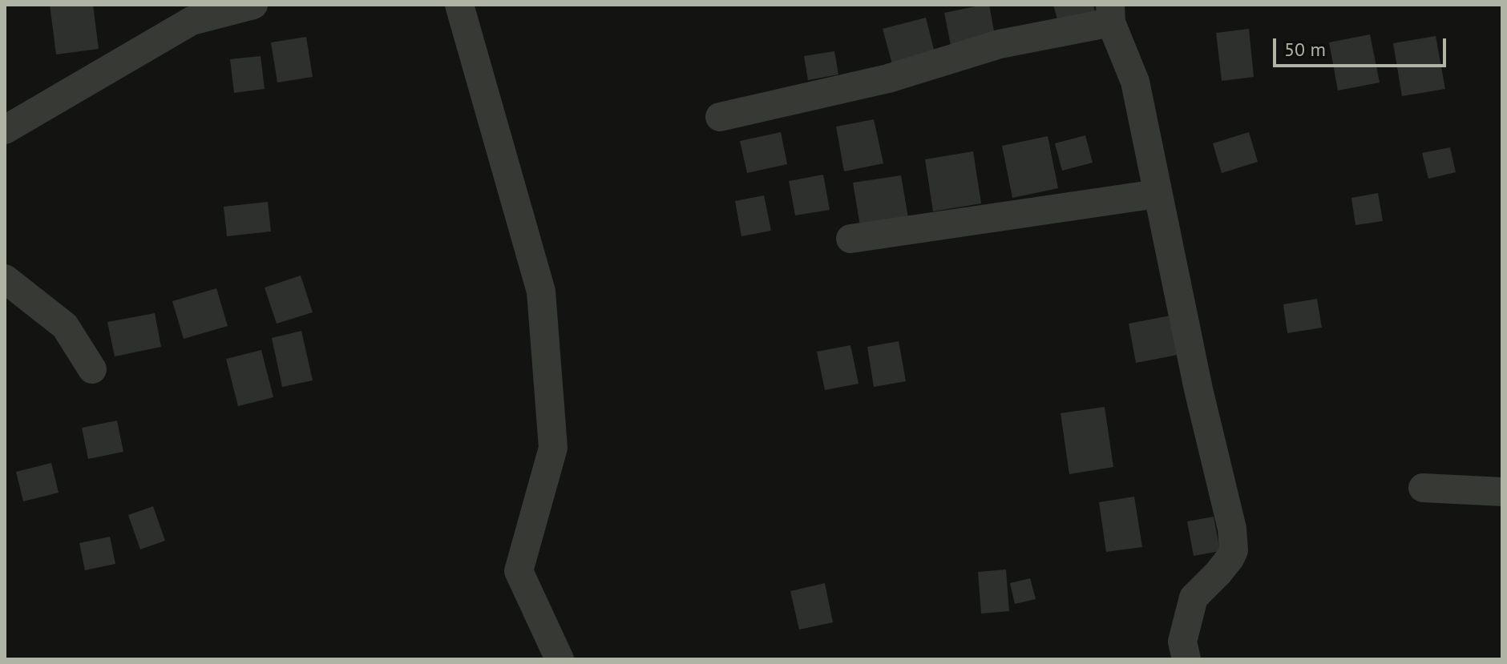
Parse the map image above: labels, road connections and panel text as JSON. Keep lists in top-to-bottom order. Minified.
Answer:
{"scale_bar":"50 m"}
